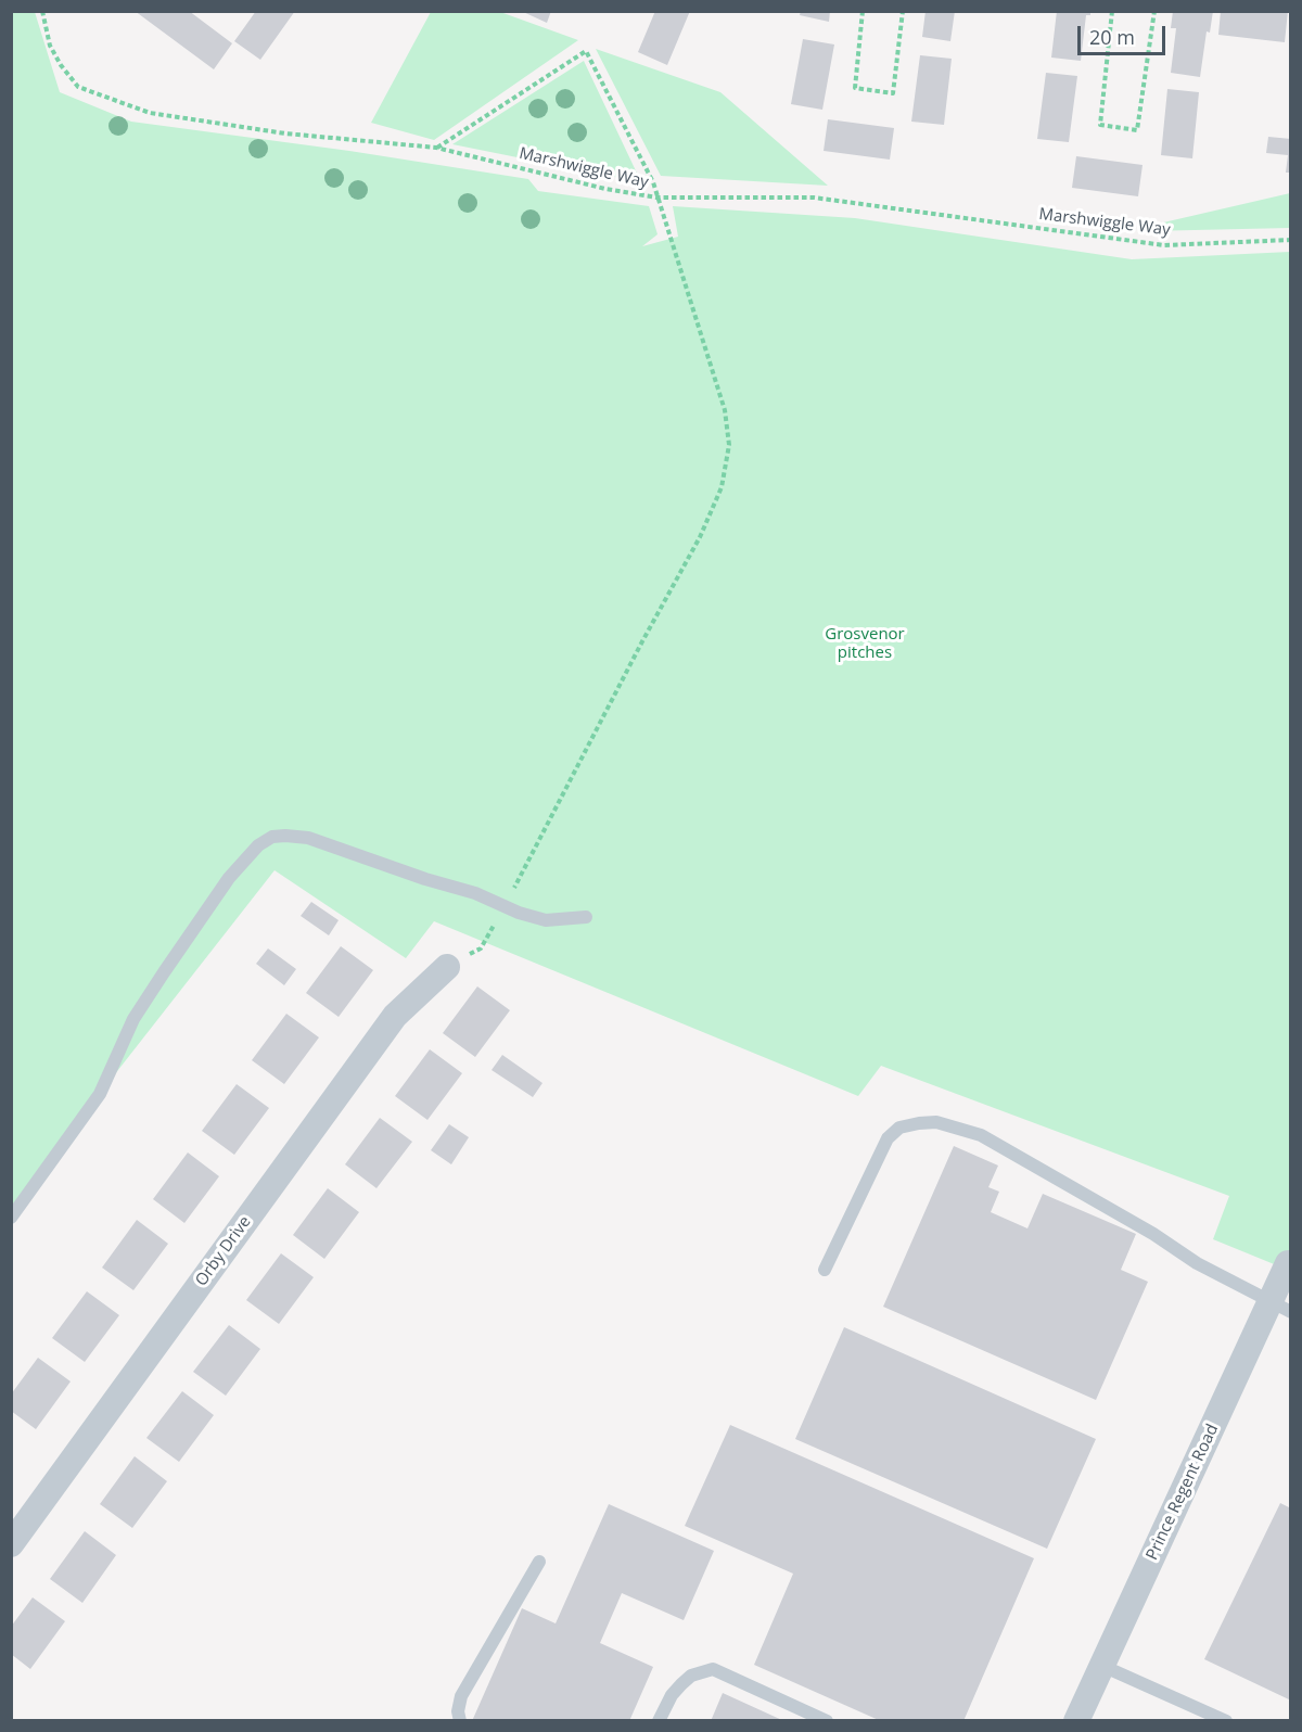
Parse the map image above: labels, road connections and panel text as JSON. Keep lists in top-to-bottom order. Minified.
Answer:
{"streets":{"street":["Orby Drive","Prince Regent Road"],"path":["Marshwiggle Way"]},"parks":["Grosvenor pitches"],"scale_bar":"20 m"}
